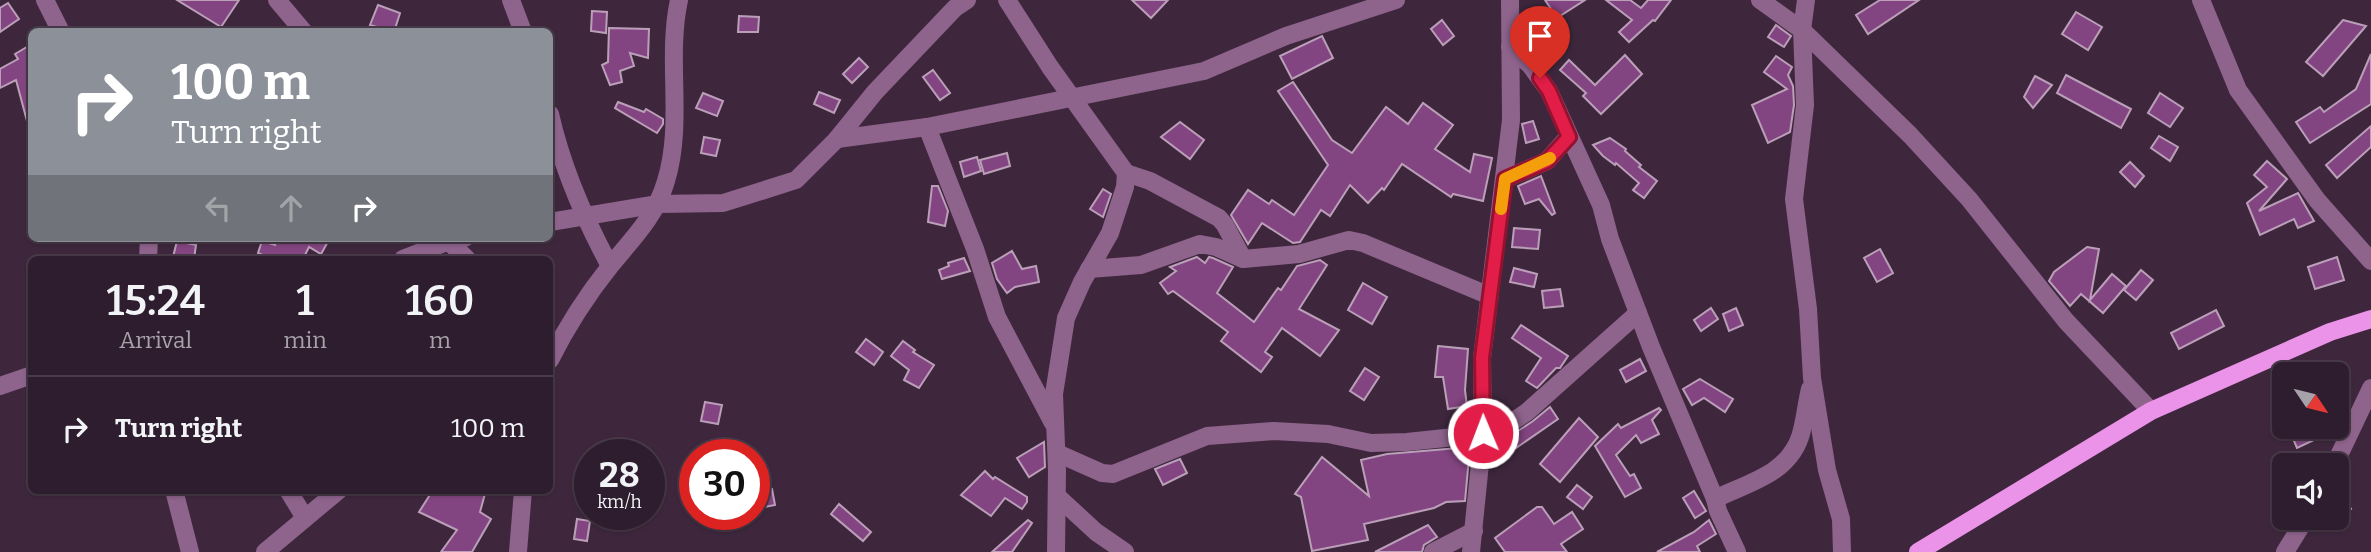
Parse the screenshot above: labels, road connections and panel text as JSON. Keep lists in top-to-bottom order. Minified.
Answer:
{"north":"bottom right","page":{"turn":["100 m","Turn right"],"eta":["15:24","Arrival","1","min","160","m"],"list":[{"name":"Turn right","value":"100 m"}],"speed":"28 km/h","limit":"30"}}
